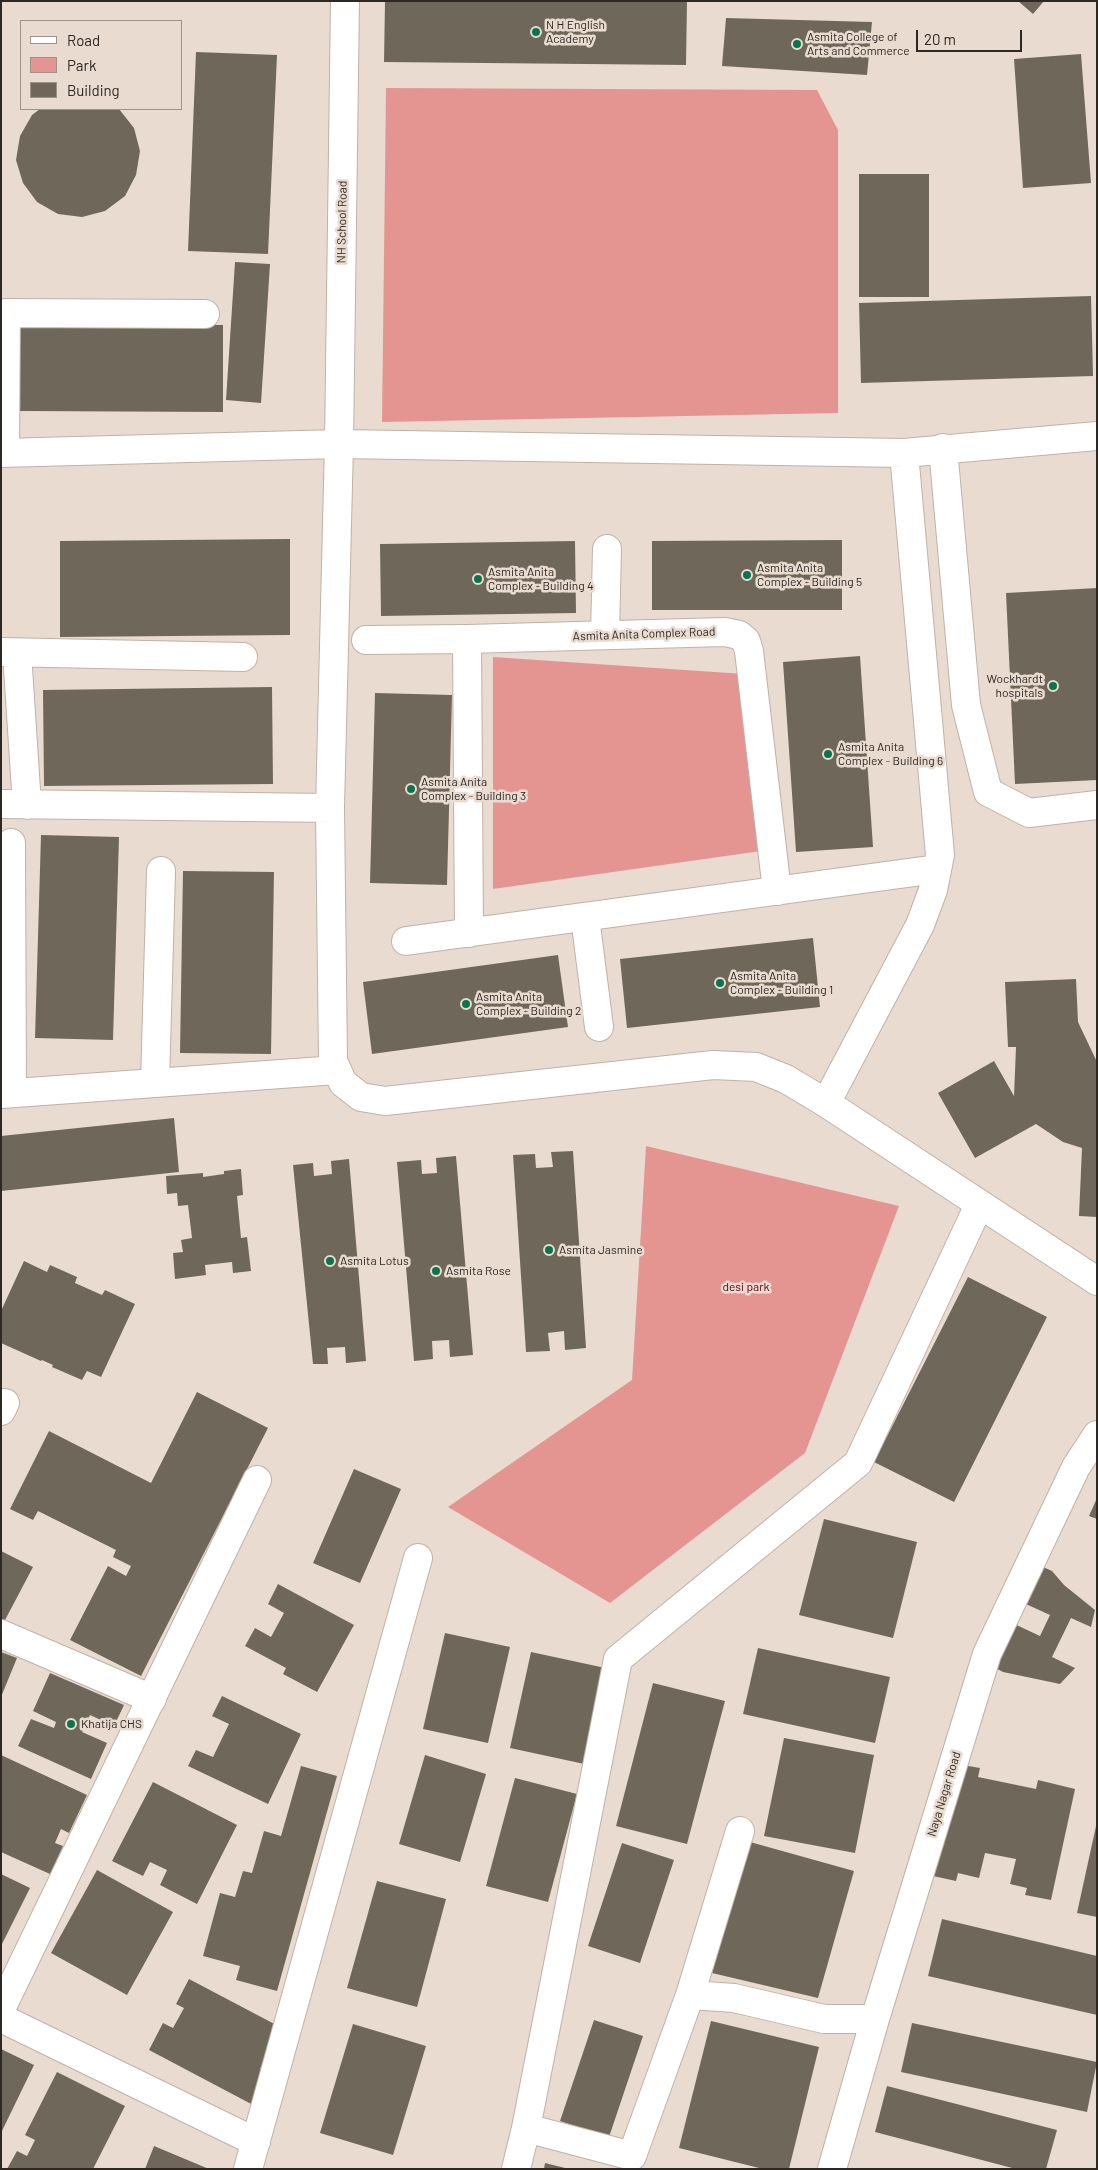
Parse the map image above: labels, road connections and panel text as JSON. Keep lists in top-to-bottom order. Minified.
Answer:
{"streets":{"street":["NH School Road","Asmita Anita Complex Road","Naya Nagar Road"]},"parks":["desi park"],"places":["N H English Academy","Asmita College of Arts and Commerce","Asmita Anita Complex - Building 5","Asmita Anita Complex - Building 4","Wockhardt hospitals","Asmita Anita Complex - Building 6","Asmita Anita Complex - Building 3","Asmita Anita Complex - Building 1","Asmita Anita Complex - Building 2","Asmita Jasmine","Asmita Lotus","Asmita Rose","Khatija CHS"],"legend":["Road","Park","Building"],"scale_bar":"20 m"}
